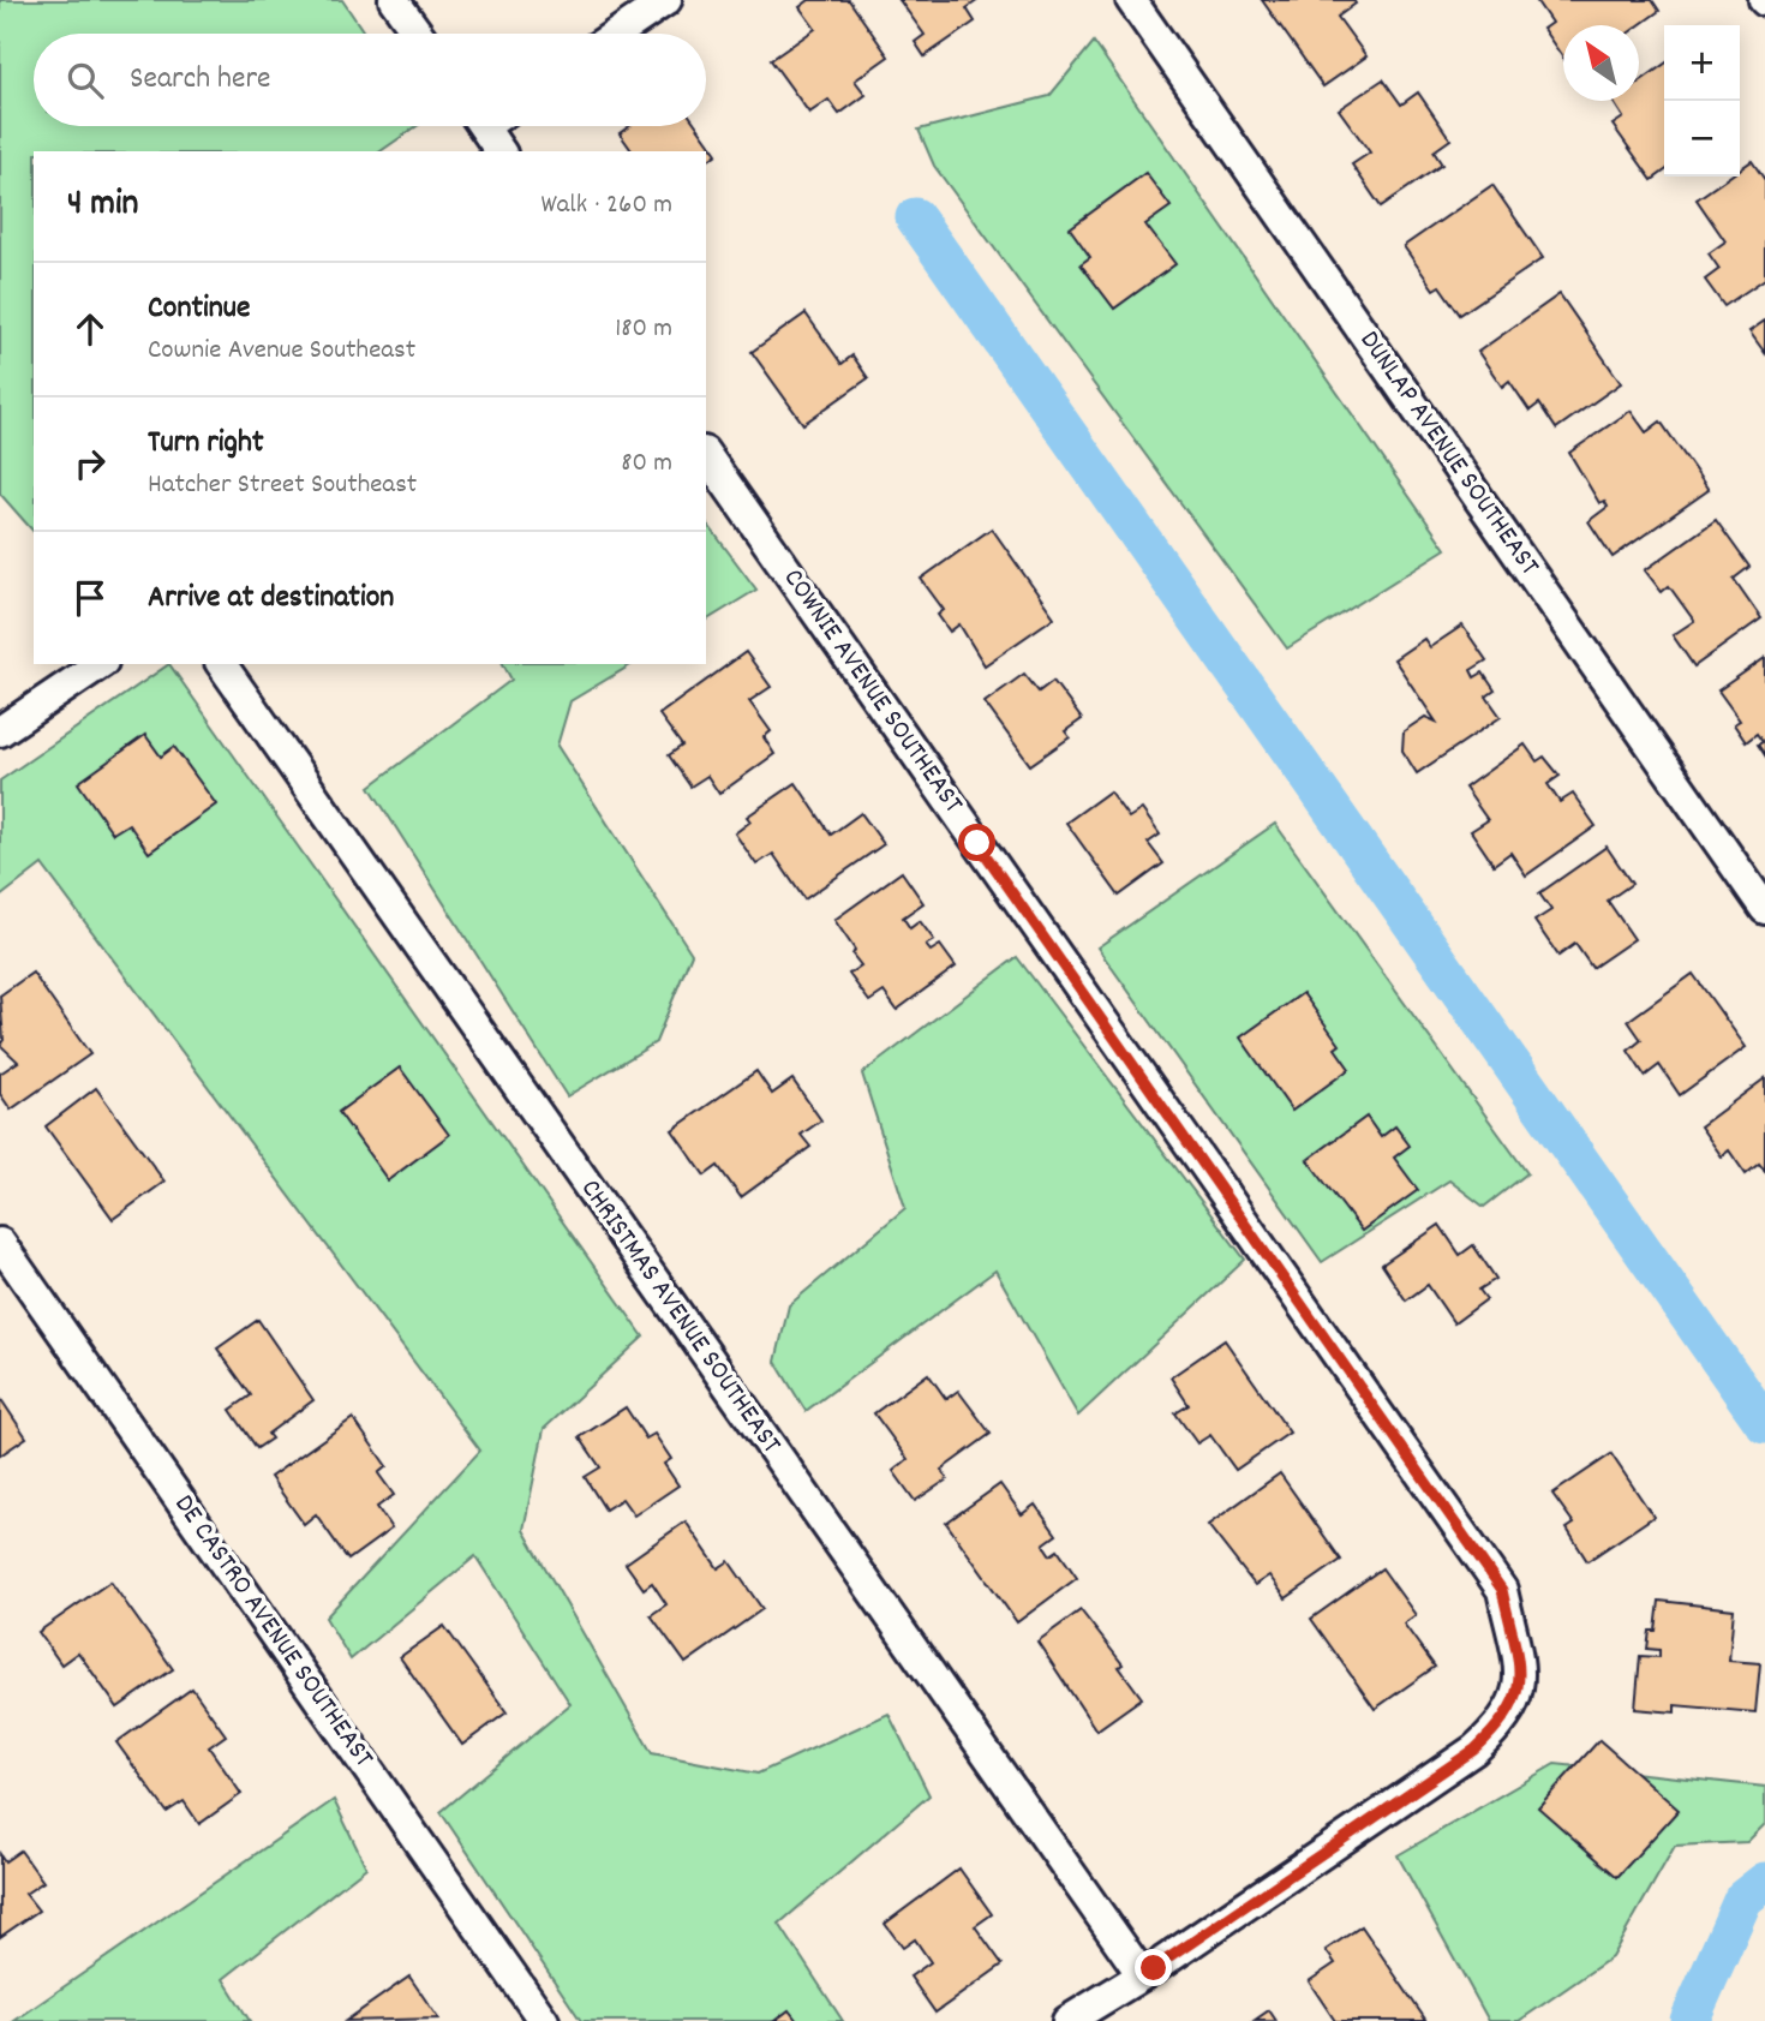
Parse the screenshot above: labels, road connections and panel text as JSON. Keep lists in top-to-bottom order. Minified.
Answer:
{"streets":{"street":["DUNLAP AVENUE SOUTHEAST","COWNIE AVENUE SOUTHEAST","CHRISTMAS AVENUE SOUTHEAST","DE CASTRO AVENUE SOUTHEAST"]},"crossings":[["COWNIE AVENUE SOUTHEAST","CHRISTMAS AVENUE SOUTHEAST"]],"north":"top left","page":{"map_buttons":["+","−"],"search":"Search here","heading":["4 min","Walk · 260 m"],"list":[["Continue","Cownie Avenue Southeast","180 m"],["Turn right","Hatcher Street Southeast","80 m"],"Arrive at destination"]}}
